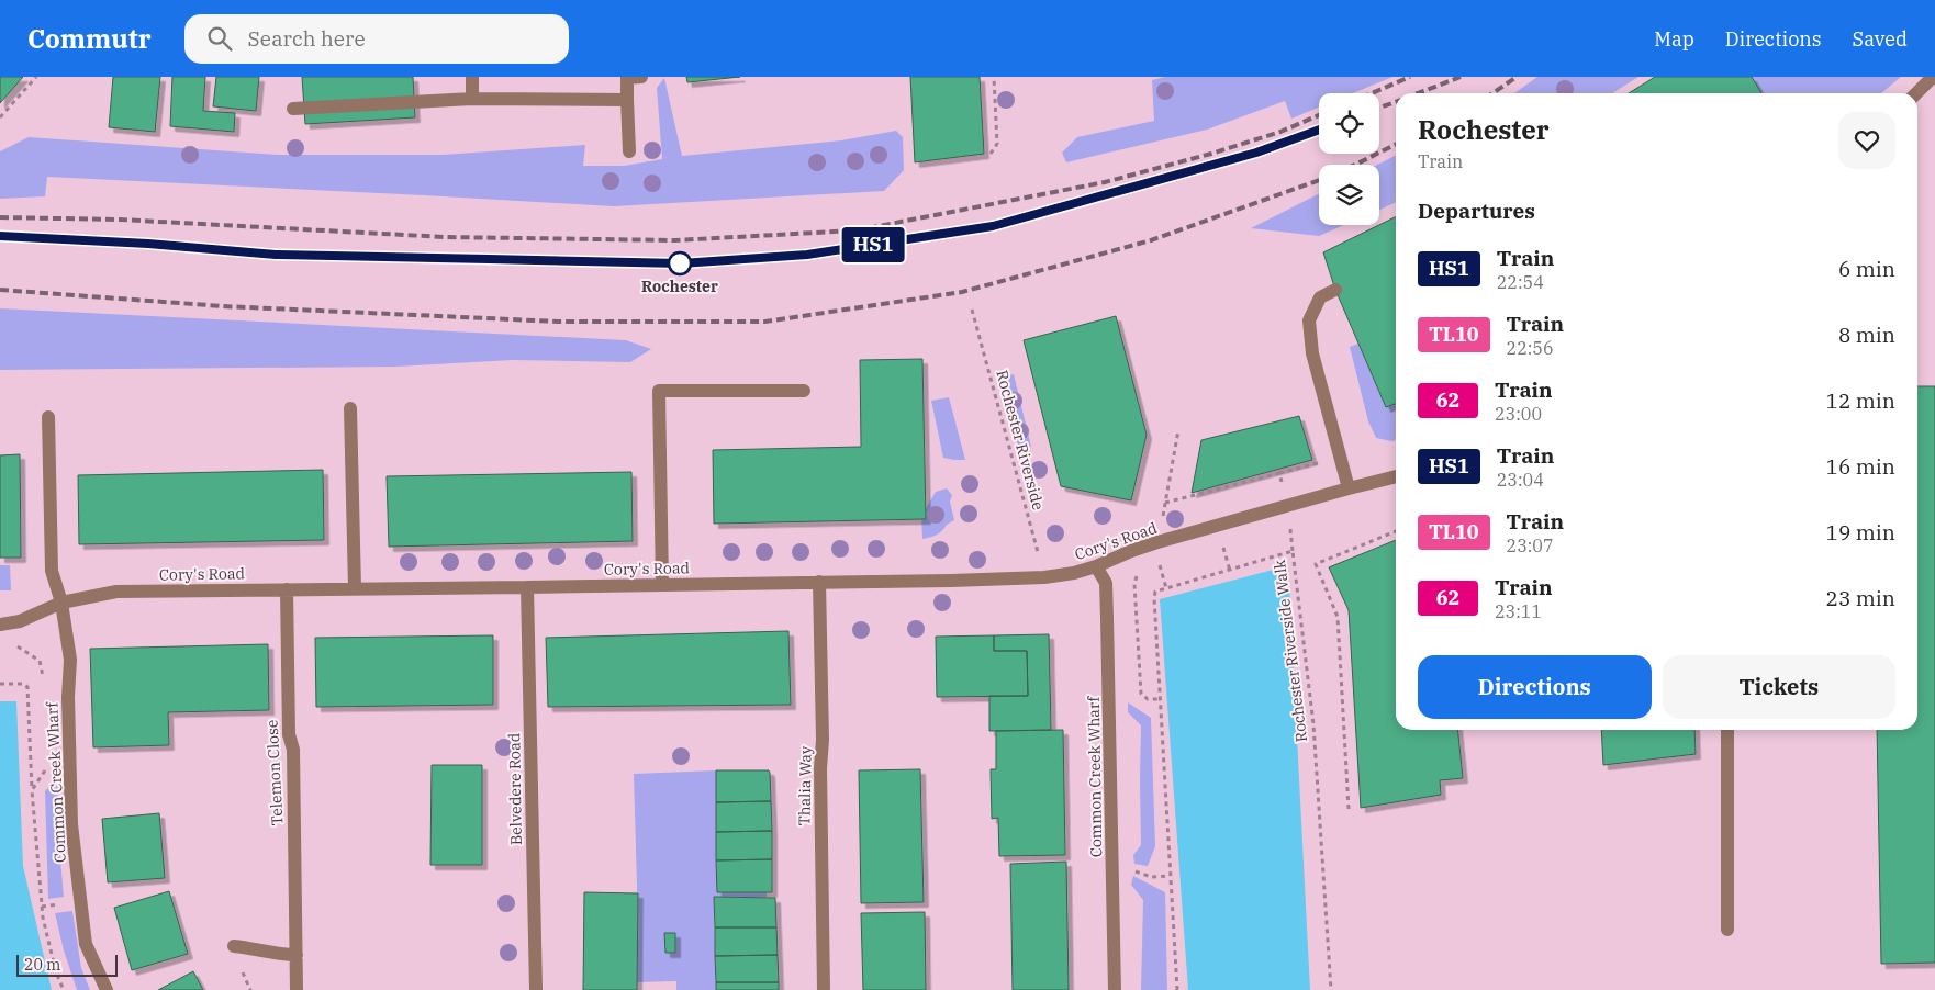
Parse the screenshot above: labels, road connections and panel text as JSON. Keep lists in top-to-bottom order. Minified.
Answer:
{"streets":{"street":["Cory's Road","Telemon Close","Common Creek Wharf","Thalia Way","Belvedere Road"],"path":["Rochester Riverside","Rochester Riverside Walk"]},"crossings":[["Rochester Riverside","Cory's Road"],["Cory's Road","Telemon Close"],["Cory's Road","Common Creek Wharf"],["Cory's Road","Thalia Way"],["Cory's Road","Belvedere Road"]],"places":["Rochester"],"scale_bar":"20 m","page":{"header":"Commutr","search":"Search here","nav":["Map","Directions","Saved"],"on_map":"HS1","heading":[["Rochester","Train"],"Departures"],"list":[{"mark":"HS1","name":"Train","note":"22:54","value":"6 min"},{"mark":"TL10","name":"Train","note":"22:56","value":"8 min"},{"mark":"62","name":"Train","note":"23:00","value":"12 min"},{"mark":"HS1","name":"Train","note":"23:04","value":"16 min"},{"mark":"TL10","name":"Train","note":"23:07","value":"19 min"},{"mark":"62","name":"Train","note":"23:11","value":"23 min"}],"buttons":["Directions","Tickets"],"scale":"20 m"}}
